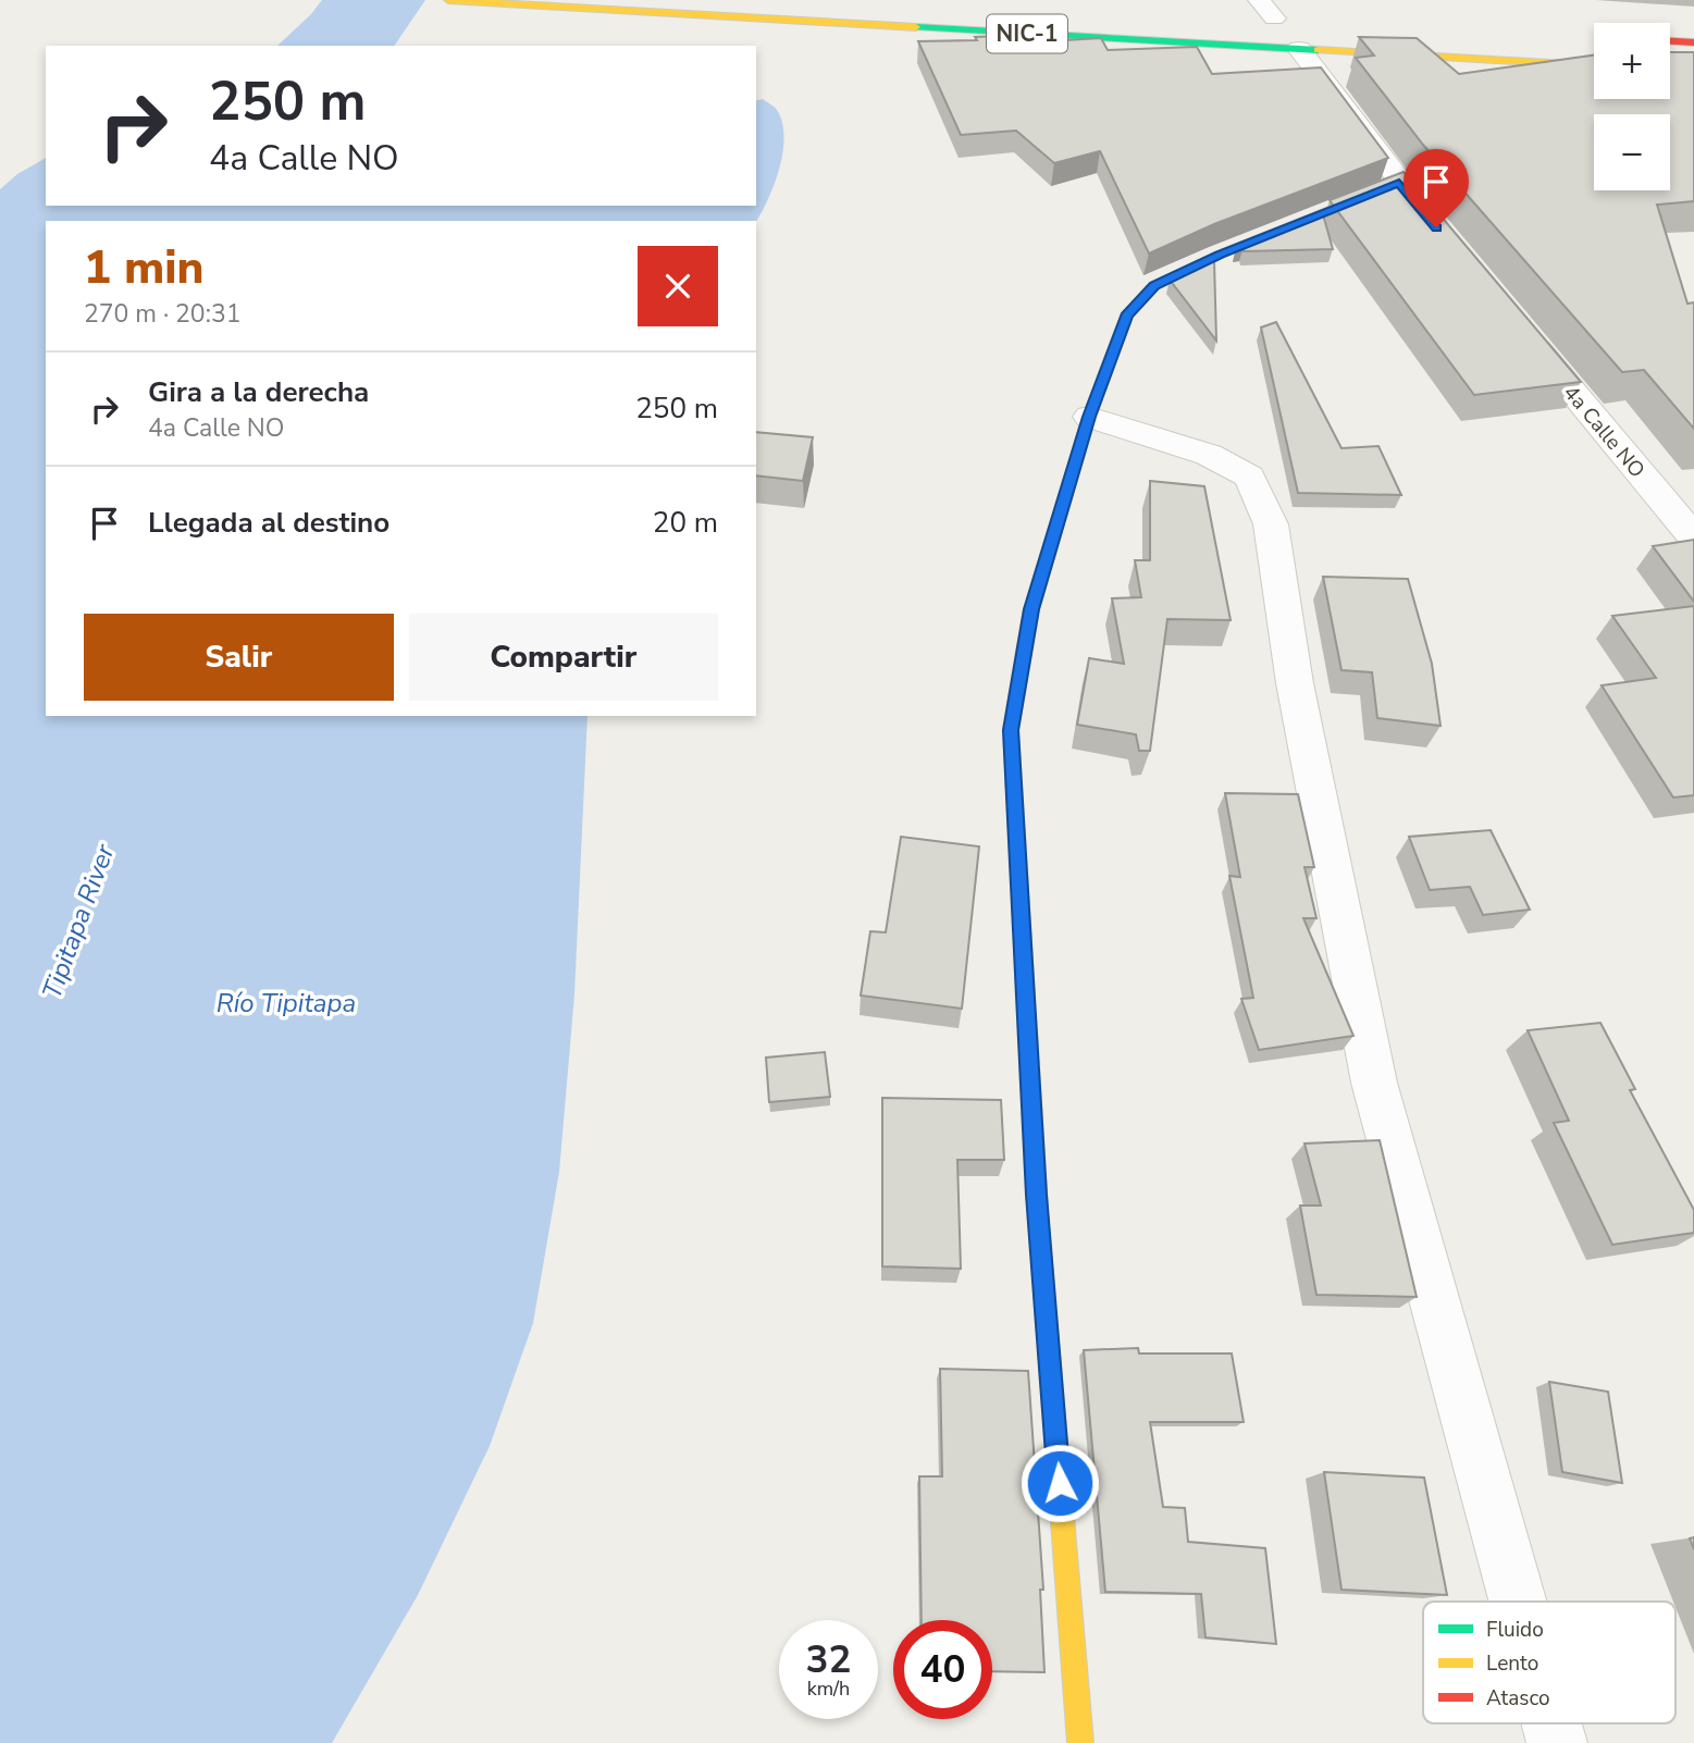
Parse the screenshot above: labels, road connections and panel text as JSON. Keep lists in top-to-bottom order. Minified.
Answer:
{"streets":{"main road":["NIC-1"],"street":["4a Calle NO"]},"water":["Tipitapa River","Río Tipitapa"],"legend":["Fluido","Lento","Atasco"],"page":{"map_buttons":["+","−"],"turn":["250 m","4a Calle NO"],"heading":["1 min","270 m · 20:31"],"list":[{"name":"Gira a la derecha","note":"4a Calle NO","value":"250 m"},{"name":"Llegada al destino","value":"20 m"}],"buttons":["Salir","Compartir"],"speed":"32 km/h","limit":"40"}}
